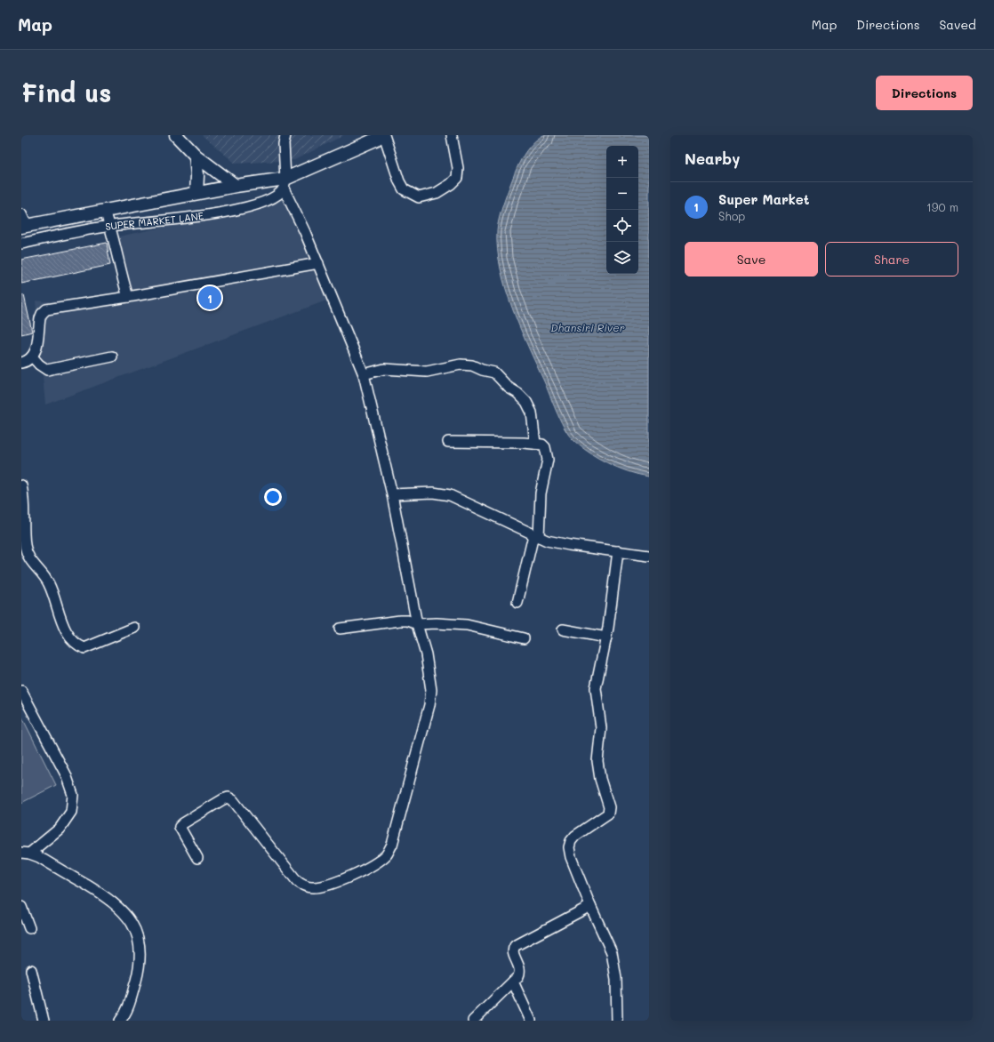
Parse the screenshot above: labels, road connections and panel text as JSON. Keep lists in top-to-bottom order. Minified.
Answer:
{"streets":{"street":["SUPER MARKET LANE"]},"water":["Dhansiri River"],"page":{"header":"Map","nav":["Map","Directions","Saved"],"buttons":["Directions",["Save","Share"]],"title":"Find us","heading":"Nearby","map_buttons":["+","−"],"list":[{"mark":"1","name":"Super Market","note":"Shop","value":"190 m"}],"pins":"1"}}
